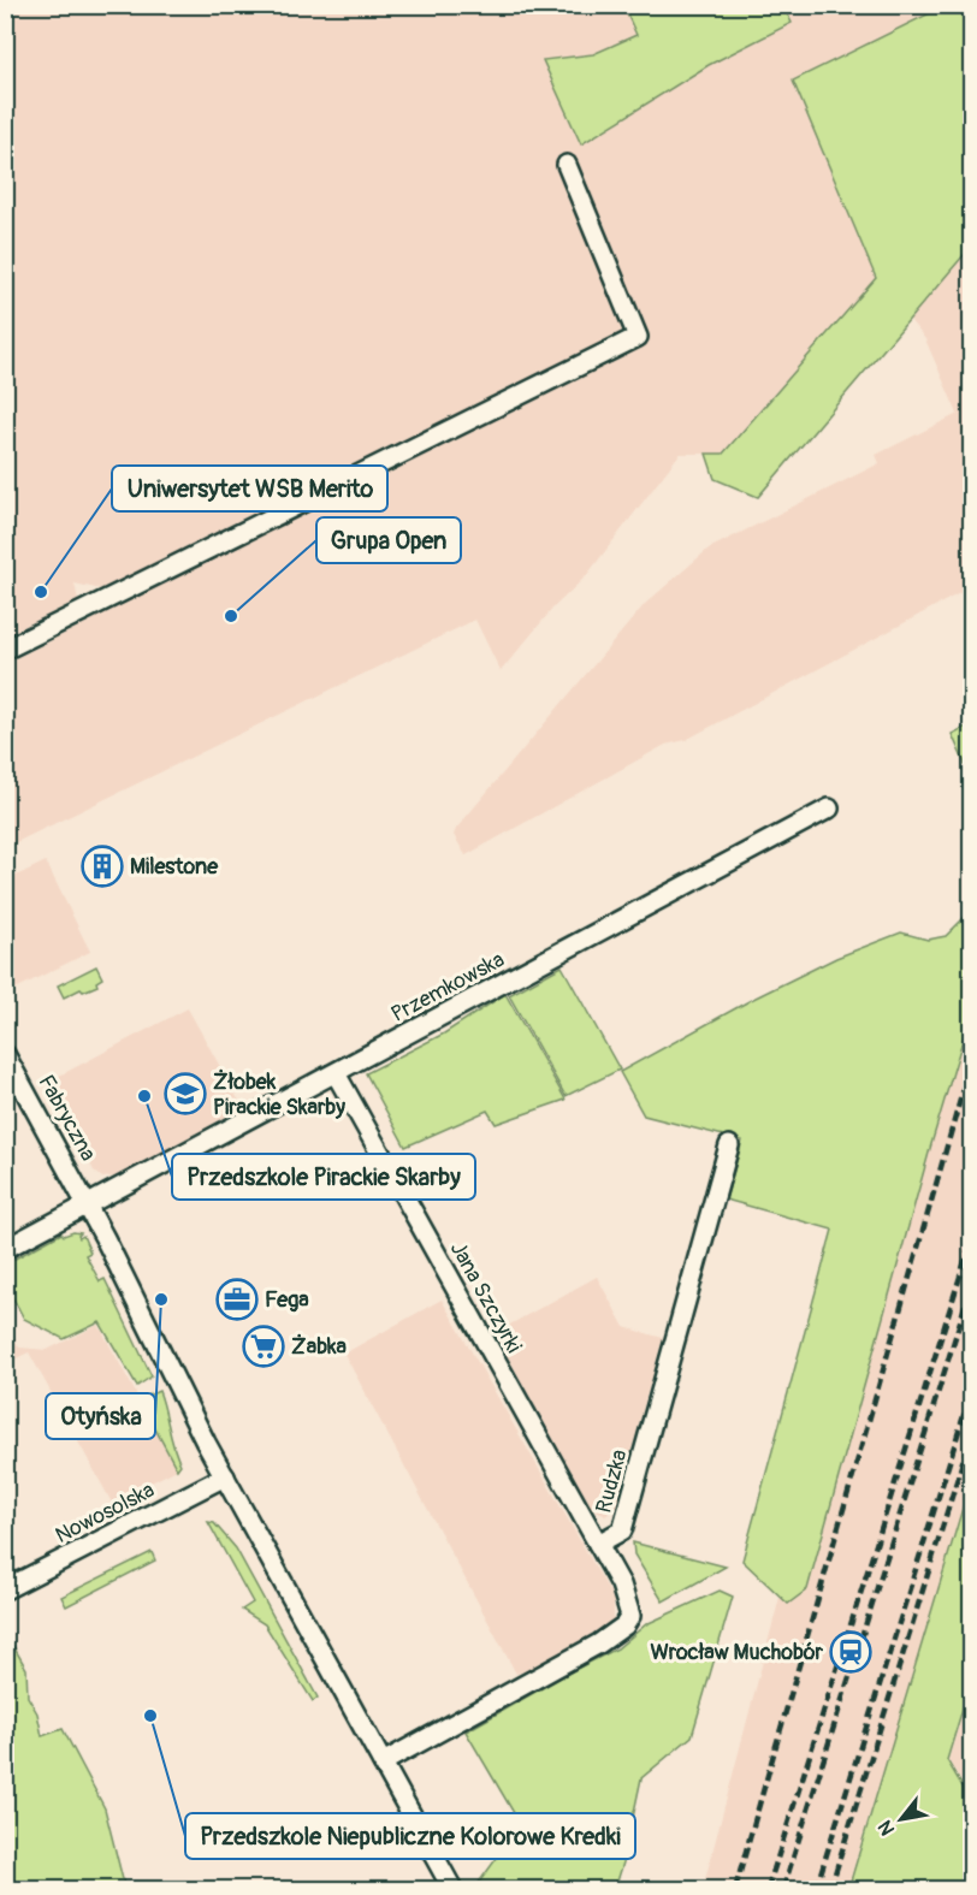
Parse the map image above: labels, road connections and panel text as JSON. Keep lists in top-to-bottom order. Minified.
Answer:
{"streets":{"street":["Przemkowska","Fabryczna","Jana Szczyrki","Rudzka","Nowosolska"]},"crossings":[["Przemkowska","Fabryczna"],["Przemkowska","Jana Szczyrki"],["Fabryczna","Rudzka"],["Fabryczna","Nowosolska"],["Jana Szczyrki","Rudzka"]],"places":{"other":["Uniwersytet WSB Merito","Grupa Open","Przedszkole Pirackie Skarby","Otyńska","Przedszkole Niepubliczne Kolorowe Kredki"],"building":["Milestone"],"school or university":["Żłobek Pirackie Skarby"],"office":["Fega"],"supermarket":["Żabka"],"station":["Wrocław Muchobór"]},"north":"bottom left"}
